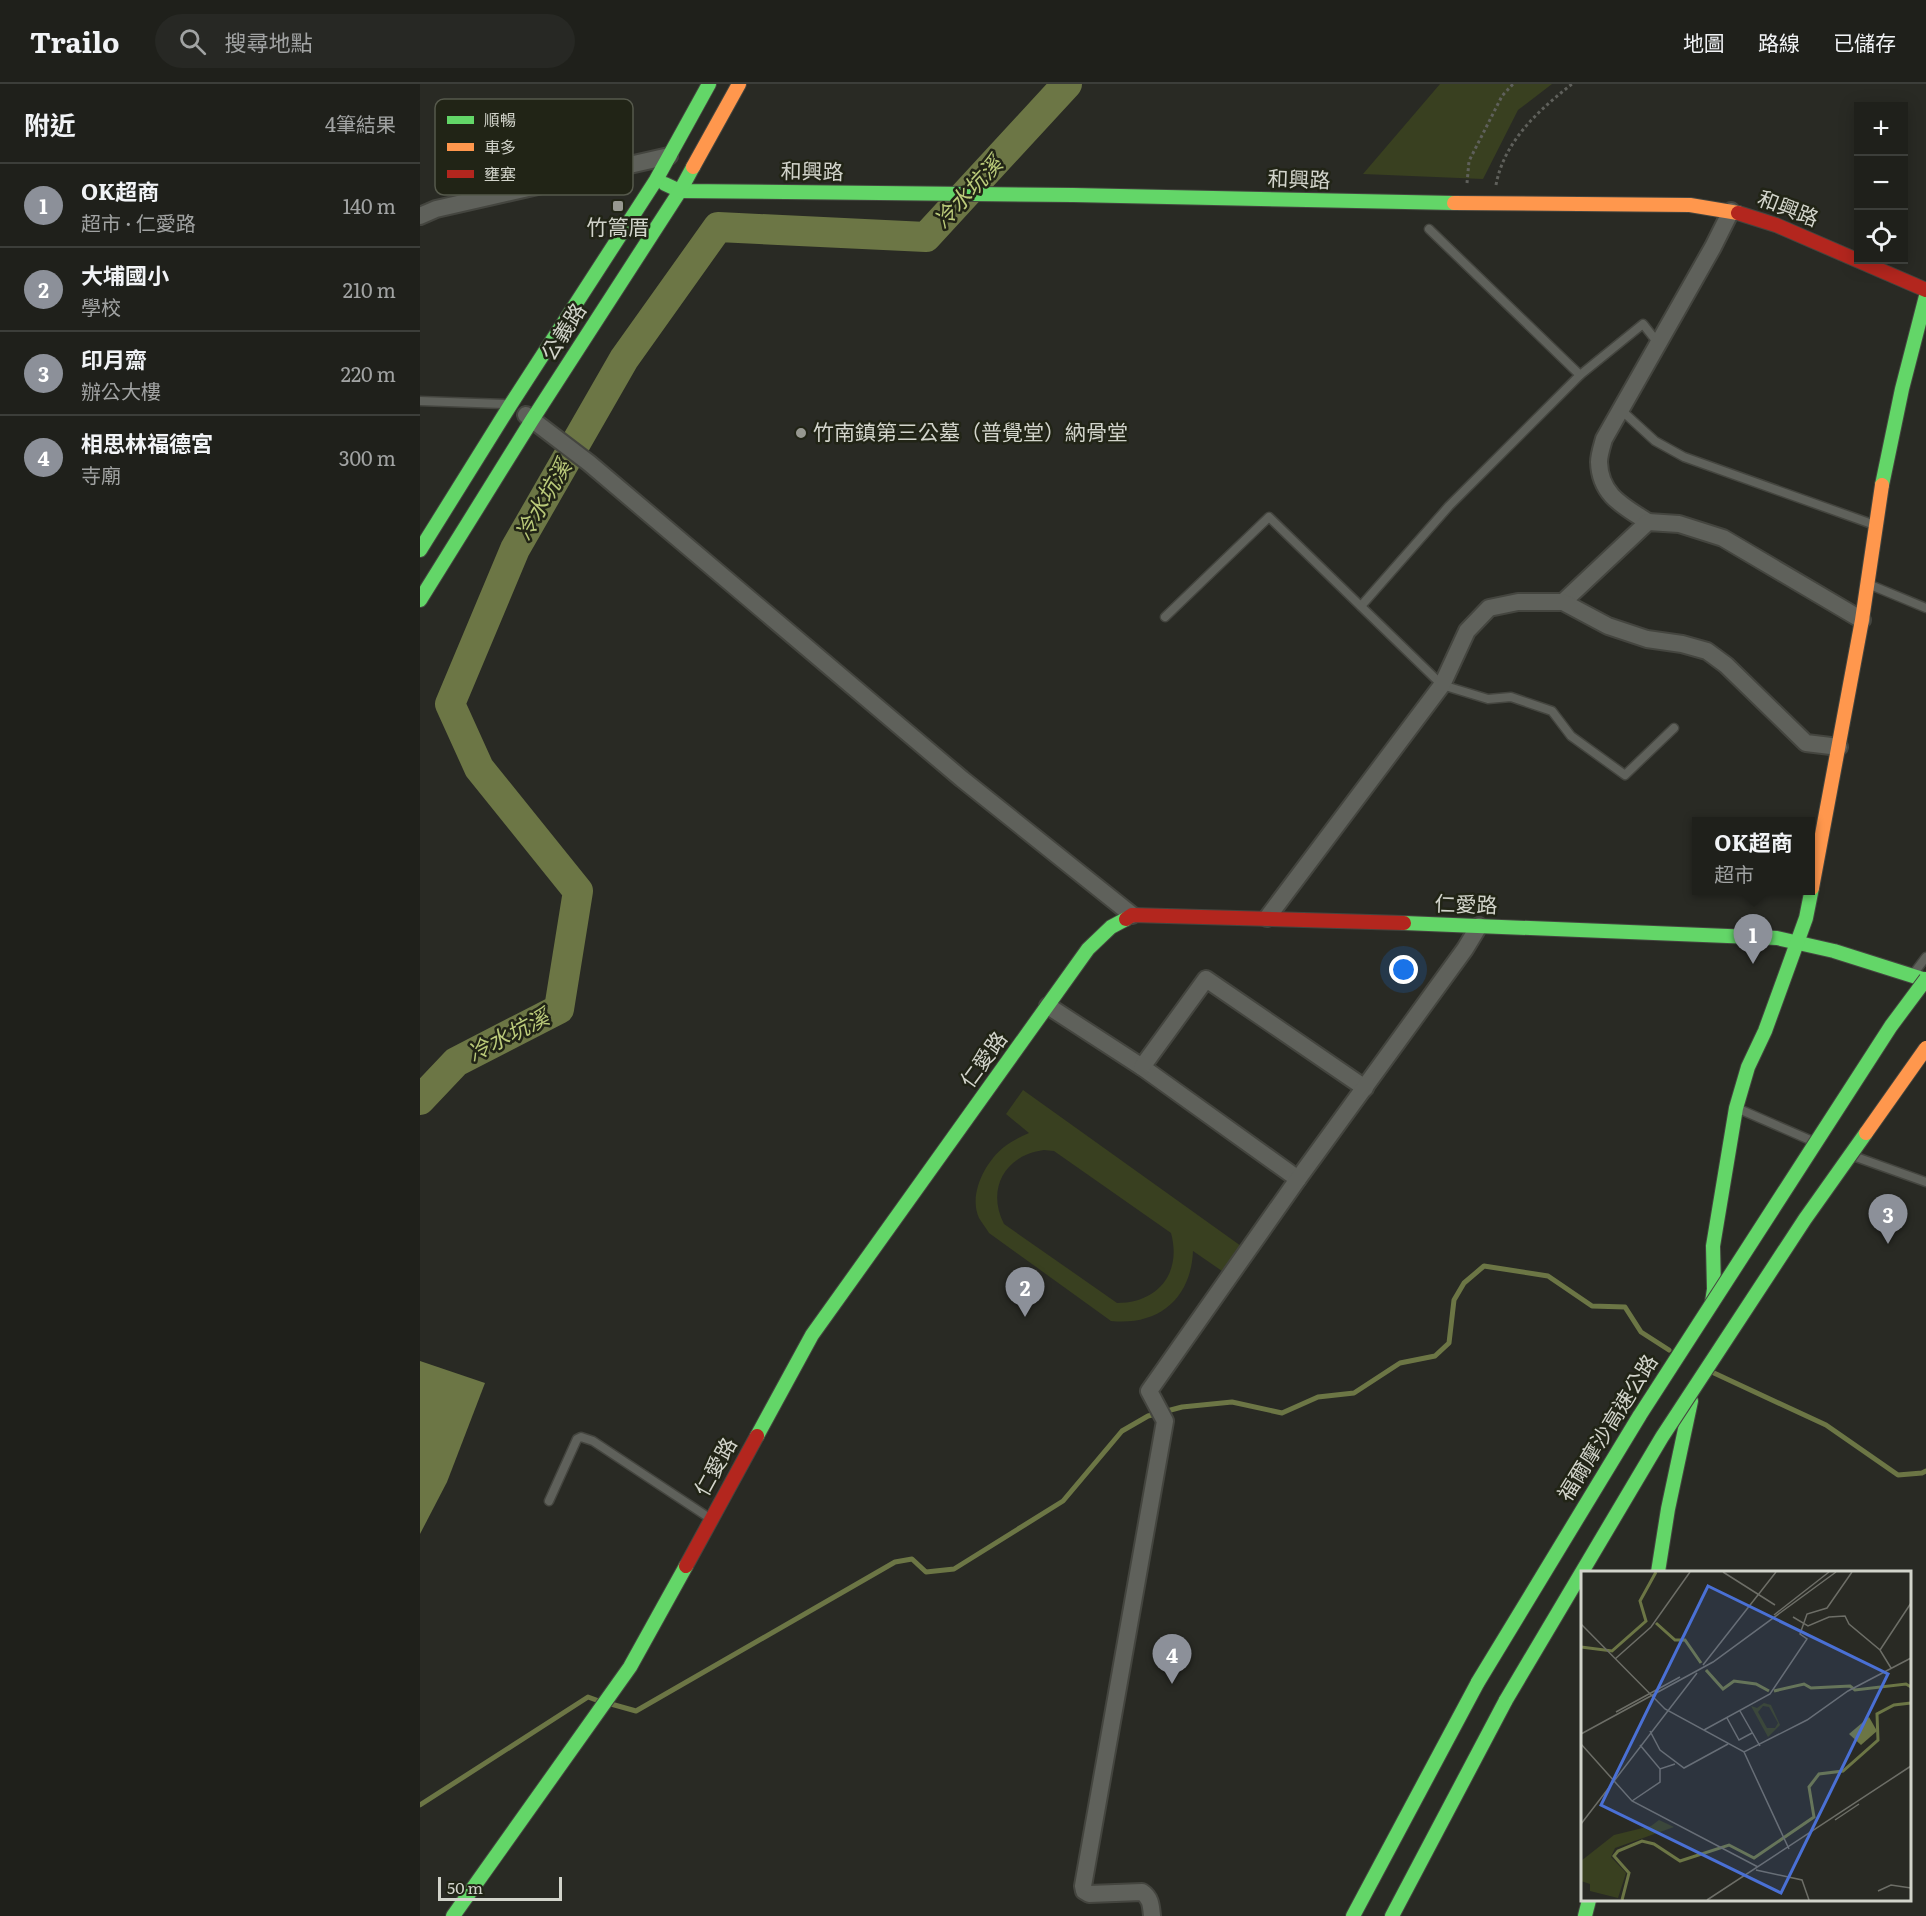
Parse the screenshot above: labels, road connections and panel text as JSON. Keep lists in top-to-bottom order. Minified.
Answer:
{"streets":{"main road":["和興路","公義路","仁愛路","福爾摩沙高速公路"]},"crossings":[["和興路","公義路"],["仁愛路","福爾摩沙高速公路"]],"water":["冷水坑溪"],"places":{"transit":["竹篙厝"],"other":["竹南鎮第三公墓（普覺堂）納骨堂"]},"legend":["順暢","車多","壅塞"],"scale_bar":"50 m","page":{"header":"Trailo","search":"搜尋地點","nav":["地圖","路線","已儲存"],"heading":["附近","4筆結果"],"map_buttons":["+","−"],"list":[{"mark":"1","name":"OK超商","note":"超市 · 仁愛路","value":"140 m"},{"mark":"2","name":"大埔國小","note":"學校","value":"210 m"},{"mark":"3","name":"印月齋","note":"辦公大樓","value":"220 m"},{"mark":"4","name":"相思林福德宮","note":"寺廟","value":"300 m"}],"popup":["OK超商","超市"],"pins":["1","3","2","4"],"scale":"50 m"}}
